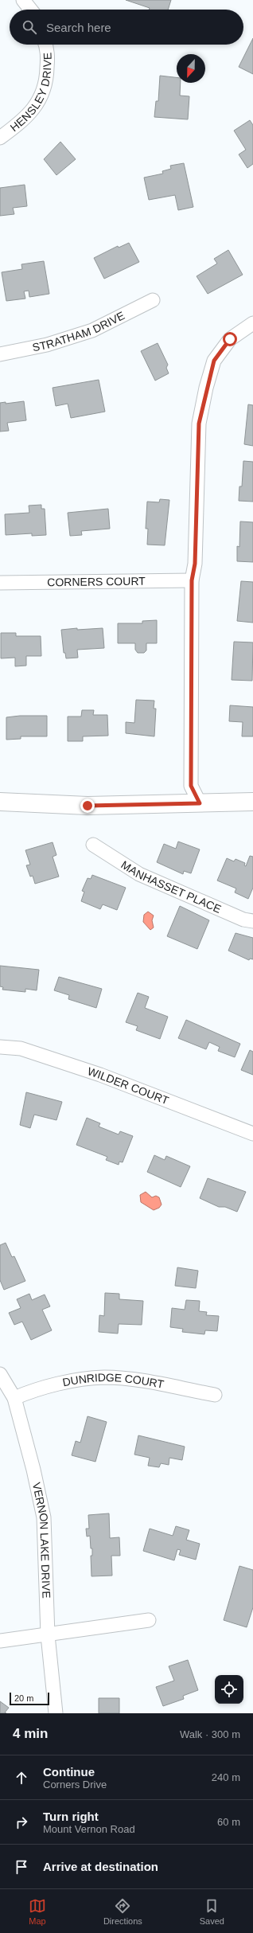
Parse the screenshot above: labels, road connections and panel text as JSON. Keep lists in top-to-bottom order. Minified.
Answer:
{"streets":{"street":["HENSLEY DRIVE","STRATHAM DRIVE","CORNERS COURT","MANHASSET PLACE","WILDER COURT","DUNRIDGE COURT","VERNON LAKE DRIVE"]},"crossings":[["DUNRIDGE COURT","VERNON LAKE DRIVE"]],"scale_bar":"20 m","north":"bottom","page":{"search":"Search here","scale":"20 m","heading":["4 min","Walk · 300 m"],"list":[["Continue","Corners Drive","240 m"],["Turn right","Mount Vernon Road","60 m"],"Arrive at destination"],"nav":["Map","Directions","Saved"]}}
